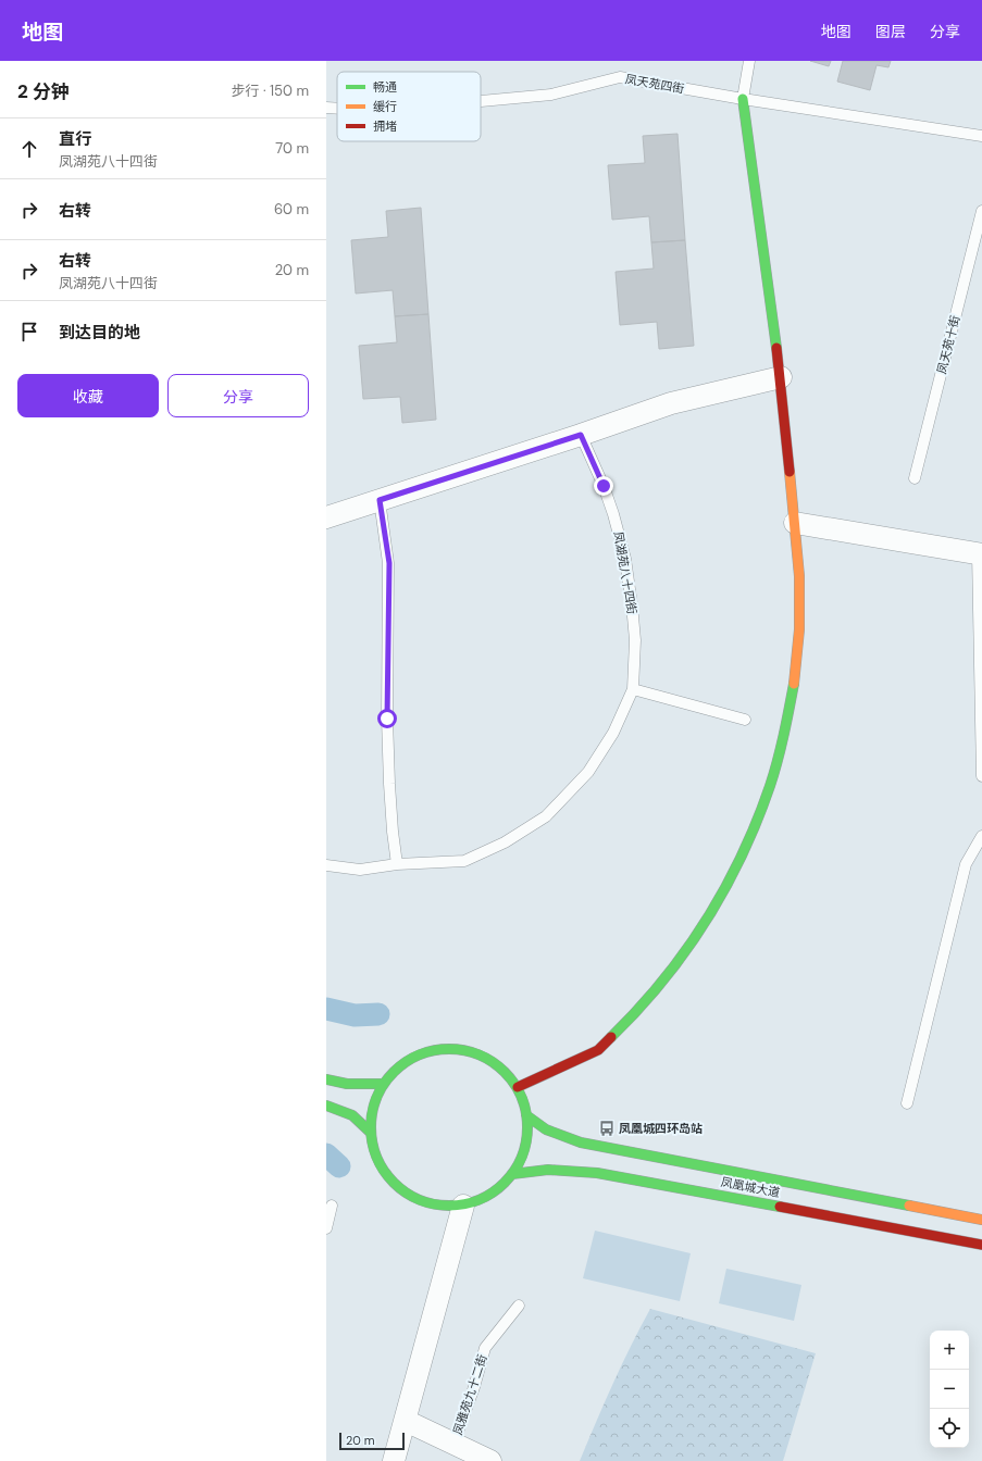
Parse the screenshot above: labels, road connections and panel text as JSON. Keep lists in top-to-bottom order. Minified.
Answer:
{"streets":{"main road":["凤凰城大道"],"lane":["凤天苑四街","凤天苑十街","凤湖苑八十四街","凤雅苑九十二街"]},"places":{"bus stop":["凤凰城四环岛站"]},"legend":["畅通","缓行","拥堵"],"scale_bar":"20 m","page":{"header":"地图","nav":["地图","图层","分享"],"heading":["2 分钟","步行 · 150 m"],"list":[["直行","凤湖苑八十四街","70 m"],["右转","60 m"],["右转","凤湖苑八十四街","20 m"],"到达目的地"],"buttons":["收藏","分享"],"map_buttons":["+","−"],"scale":"20 m"}}
